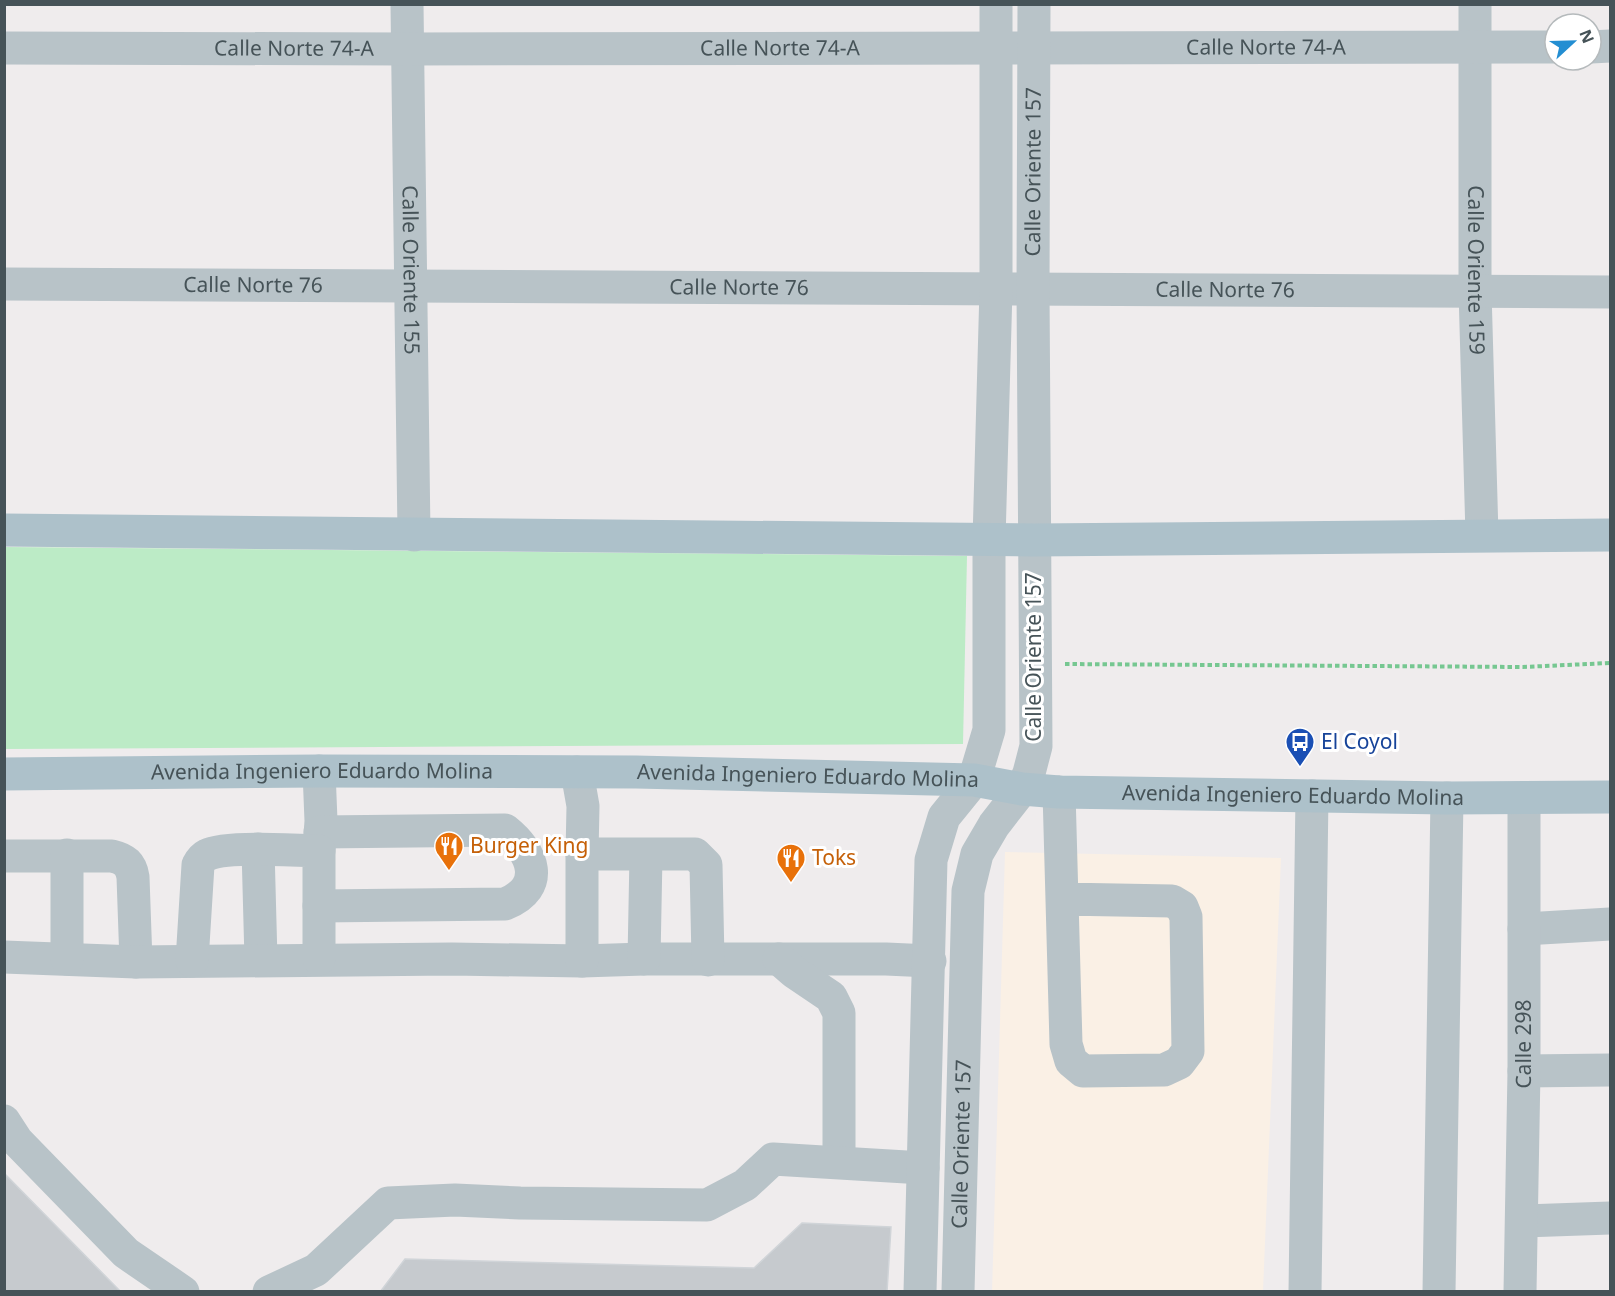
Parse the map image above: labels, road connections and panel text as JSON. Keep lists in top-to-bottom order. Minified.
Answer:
{"streets":{"main road":["Avenida Ingeniero Eduardo Molina"],"street":["Calle Norte 74-A","Calle Oriente 157","Calle Oriente 155","Calle Oriente 159","Calle Norte 76","Calle 298"]},"crossings":[["Calle Norte 74-A","Calle Oriente 157"],["Calle Norte 74-A","Calle Oriente 155"],["Calle Norte 74-A","Calle Oriente 159"],["Calle Oriente 157","Calle Norte 76"],["Calle Oriente 157","Avenida Ingeniero Eduardo Molina"],["Calle Oriente 155","Calle Norte 76"],["Calle Oriente 159","Calle Norte 76"],["Avenida Ingeniero Eduardo Molina","Calle 298"]],"places":{"bus stop":["El Coyol"],"restaurant":["Burger King","Toks"]},"north":"right"}
